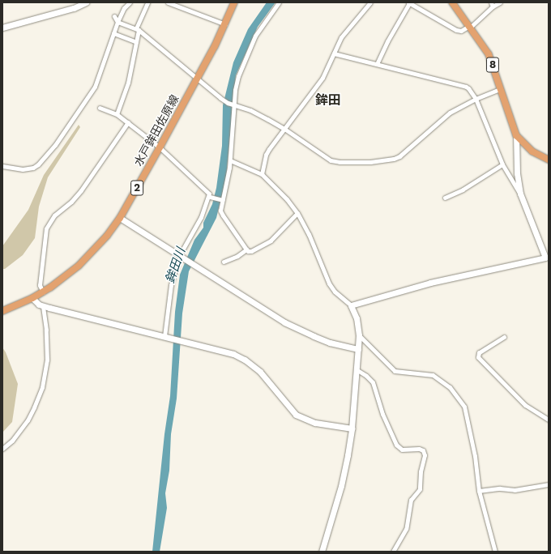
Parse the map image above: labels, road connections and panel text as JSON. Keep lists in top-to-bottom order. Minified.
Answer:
{"streets":{"main road":["8","水戸鉾田佐原線","2"]},"districts":["鉾田"],"water":["鉾田川"]}
